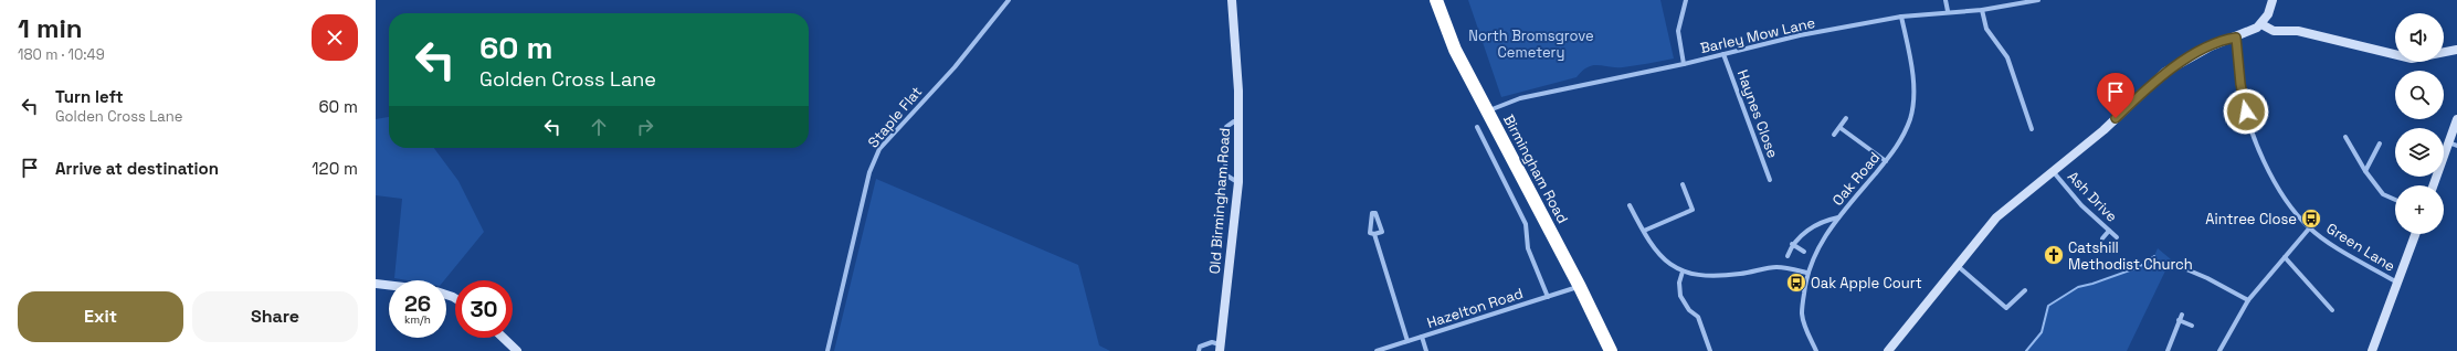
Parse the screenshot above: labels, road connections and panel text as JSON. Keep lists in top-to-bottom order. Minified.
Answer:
{"streets":{"highway":["Birmingham Road"],"main road":["Old Birmingham Road"],"street":["Barley Mow Lane","Haynes Close","Staple Flat","Oak Road","Ash Drive","Green Lane","Hazelton Road"]},"crossings":[["Barley Mow Lane","Haynes Close"],["Barley Mow Lane","Birmingham Road"],["Barley Mow Lane","Oak Road"],["Birmingham Road","Hazelton Road"]],"parks":["North Bromsgrove Cemetery"],"places":{"bus stop":["Aintree Close","Oak Apple Court"],"church":["Catshill Methodist Church"]},"page":{"heading":["1 min","180 m · 10:49"],"map_buttons":"+","turn":["60 m","Golden Cross Lane"],"list":[{"name":"Turn left","note":"Golden Cross Lane","value":"60 m"},{"name":"Arrive at destination","value":"120 m"}],"speed":"26 km/h","limit":"30","buttons":["Exit","Share"]}}
